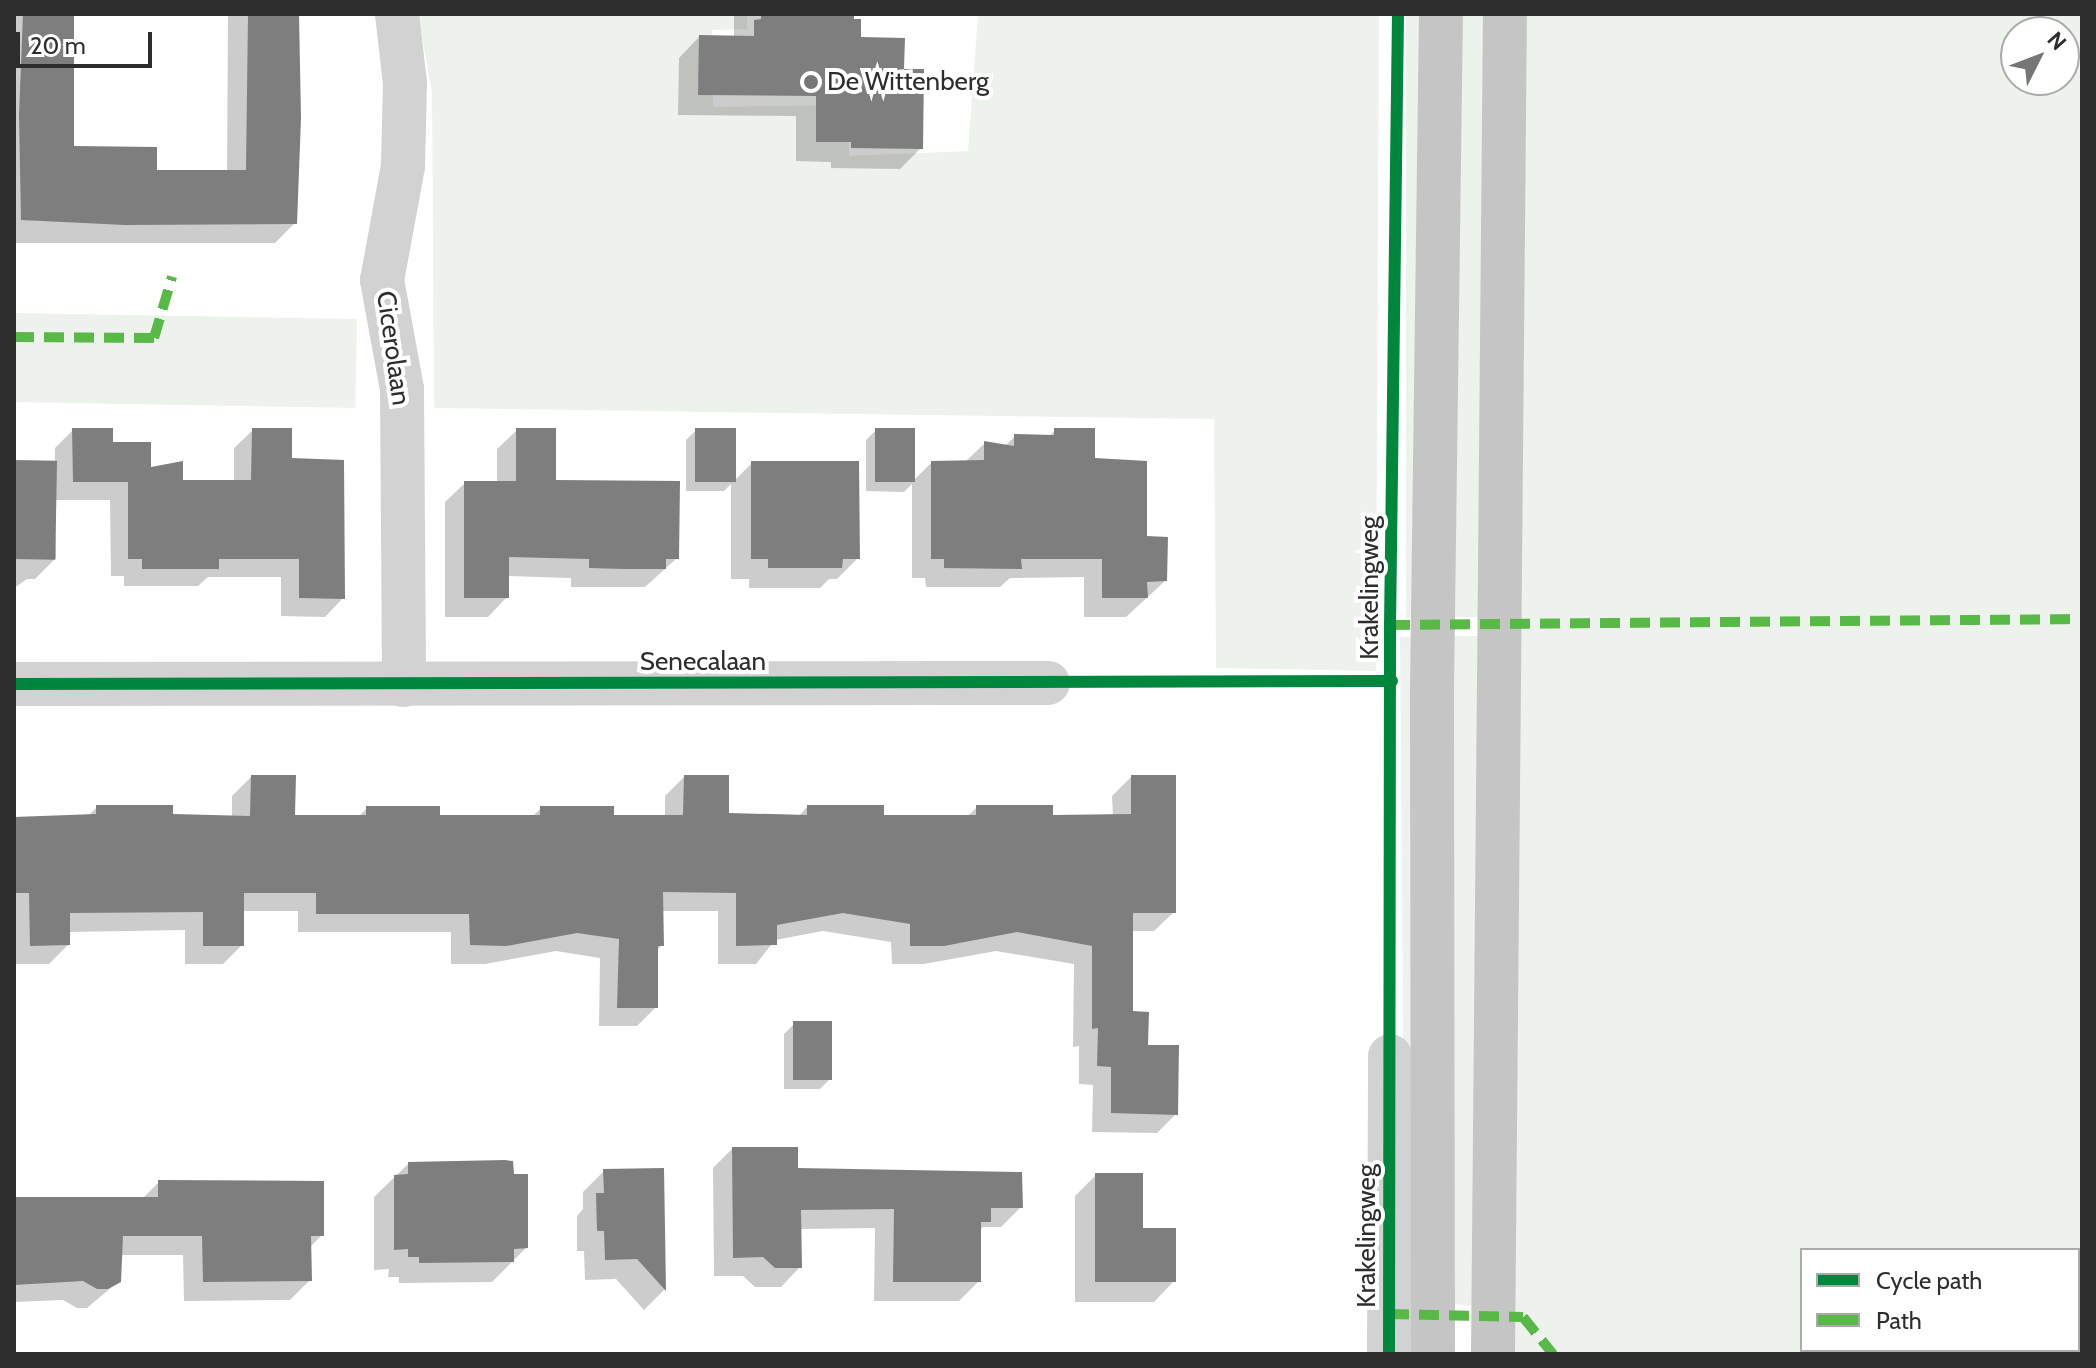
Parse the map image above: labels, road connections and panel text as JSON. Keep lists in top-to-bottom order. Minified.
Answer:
{"streets":{"street":["Cicerolaan","Krakelingweg","Senecalaan"]},"crossings":[["Cicerolaan","Senecalaan"]],"places":["De Wittenberg"],"legend":["Cycle path","Path"],"scale_bar":"20 m","north":"top right"}
